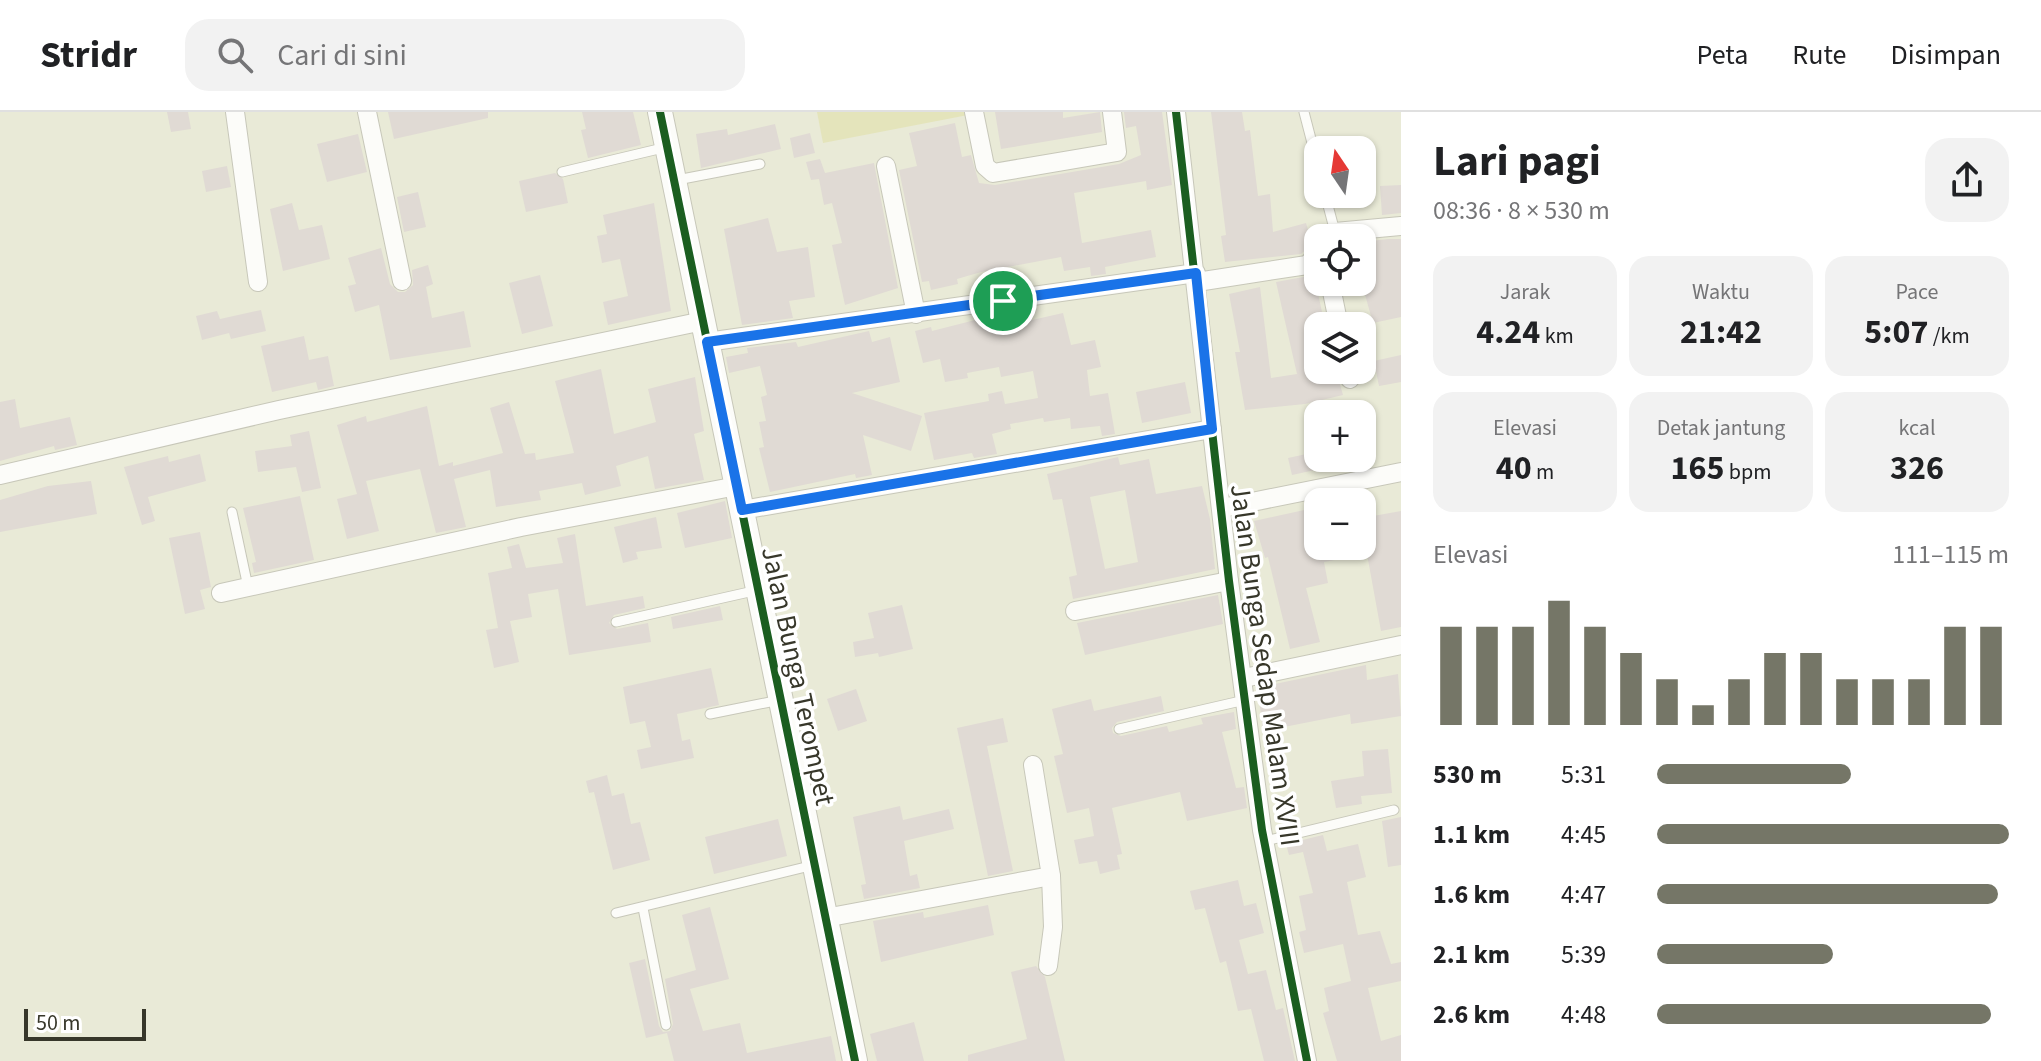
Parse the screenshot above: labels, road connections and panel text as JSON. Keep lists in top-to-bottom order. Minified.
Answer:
{"streets":{"street":["Jalan Bunga Sedap Malam XVIII","Jalan Bunga Terompet"]},"scale_bar":"50 m","north":"top","page":{"header":"Stridr","search":"Cari di sini","nav":["Peta","Rute","Disimpan"],"heading":["Lari pagi","08:36 · 8 × 530 m"],"map_buttons":["+","−"],"stats":[["Jarak","4.24 km"],["Waktu","21:42"],["Pace","5:07 /km"],["Elevasi","40 m"],["Detak jantung","165 bpm"],["kcal","326"]],"chart":["Elevasi","111–115 m"],"list":[{"name":"530 m","note":"5:31"},{"name":"1.1 km","note":"4:45"},{"name":"1.6 km","note":"4:47"},{"name":"2.1 km","note":"5:39"},{"name":"2.6 km","note":"4:48"}],"scale":"50 m"}}
